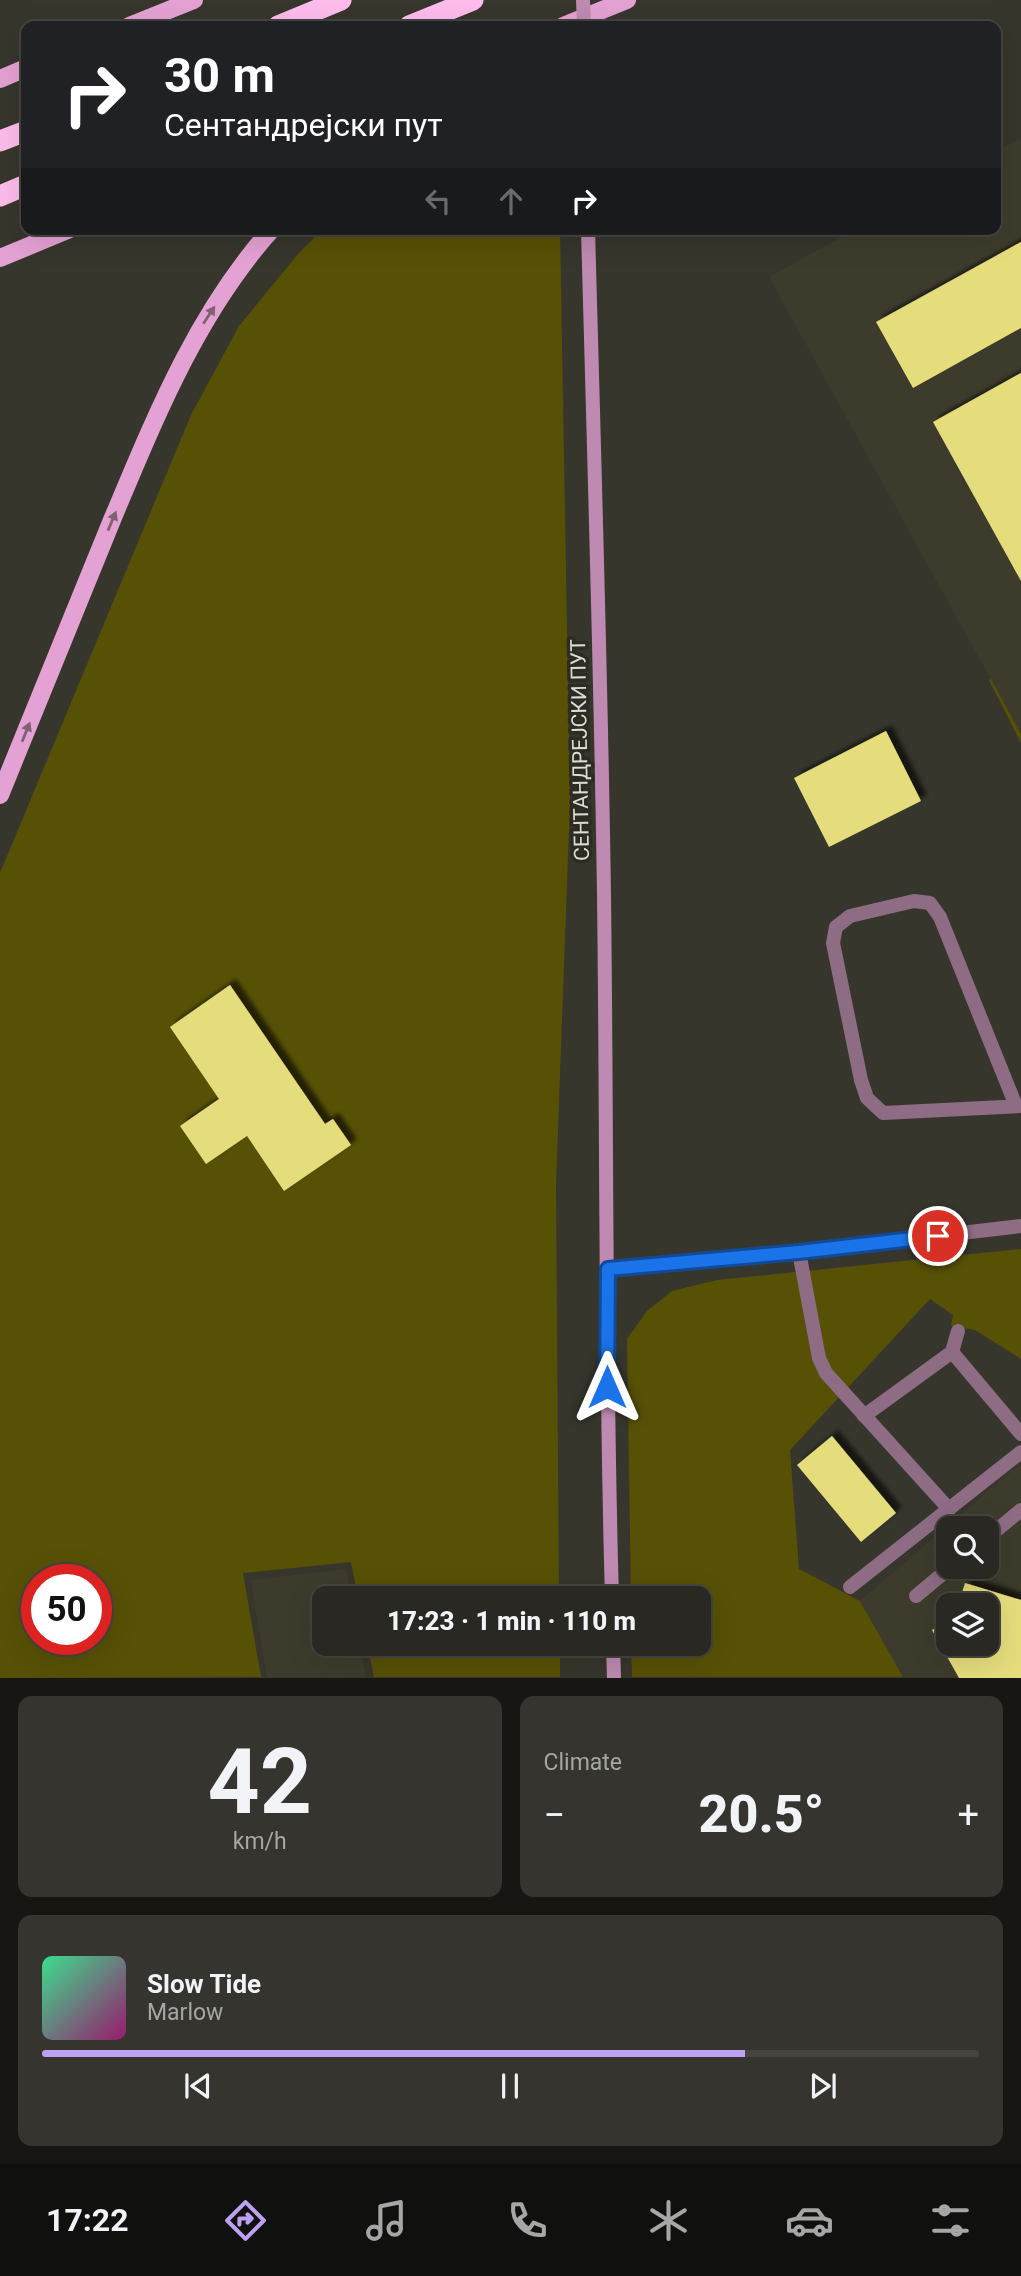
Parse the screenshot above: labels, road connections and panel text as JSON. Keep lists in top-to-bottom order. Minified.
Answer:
{"streets":{"main road":["СЕНТАНДРЕЈСКИ ПУТ"]},"page":{"turn":["30 m","Сентандрејски пут"],"limit":"50","trip":"17:23 · 1 min · 110 m","tile":[["42","km/h"],"Climate"],"heat":["−","20.5°","+"],"song":["Slow Tide","Marlow"],"tabs":"17:22"}}
